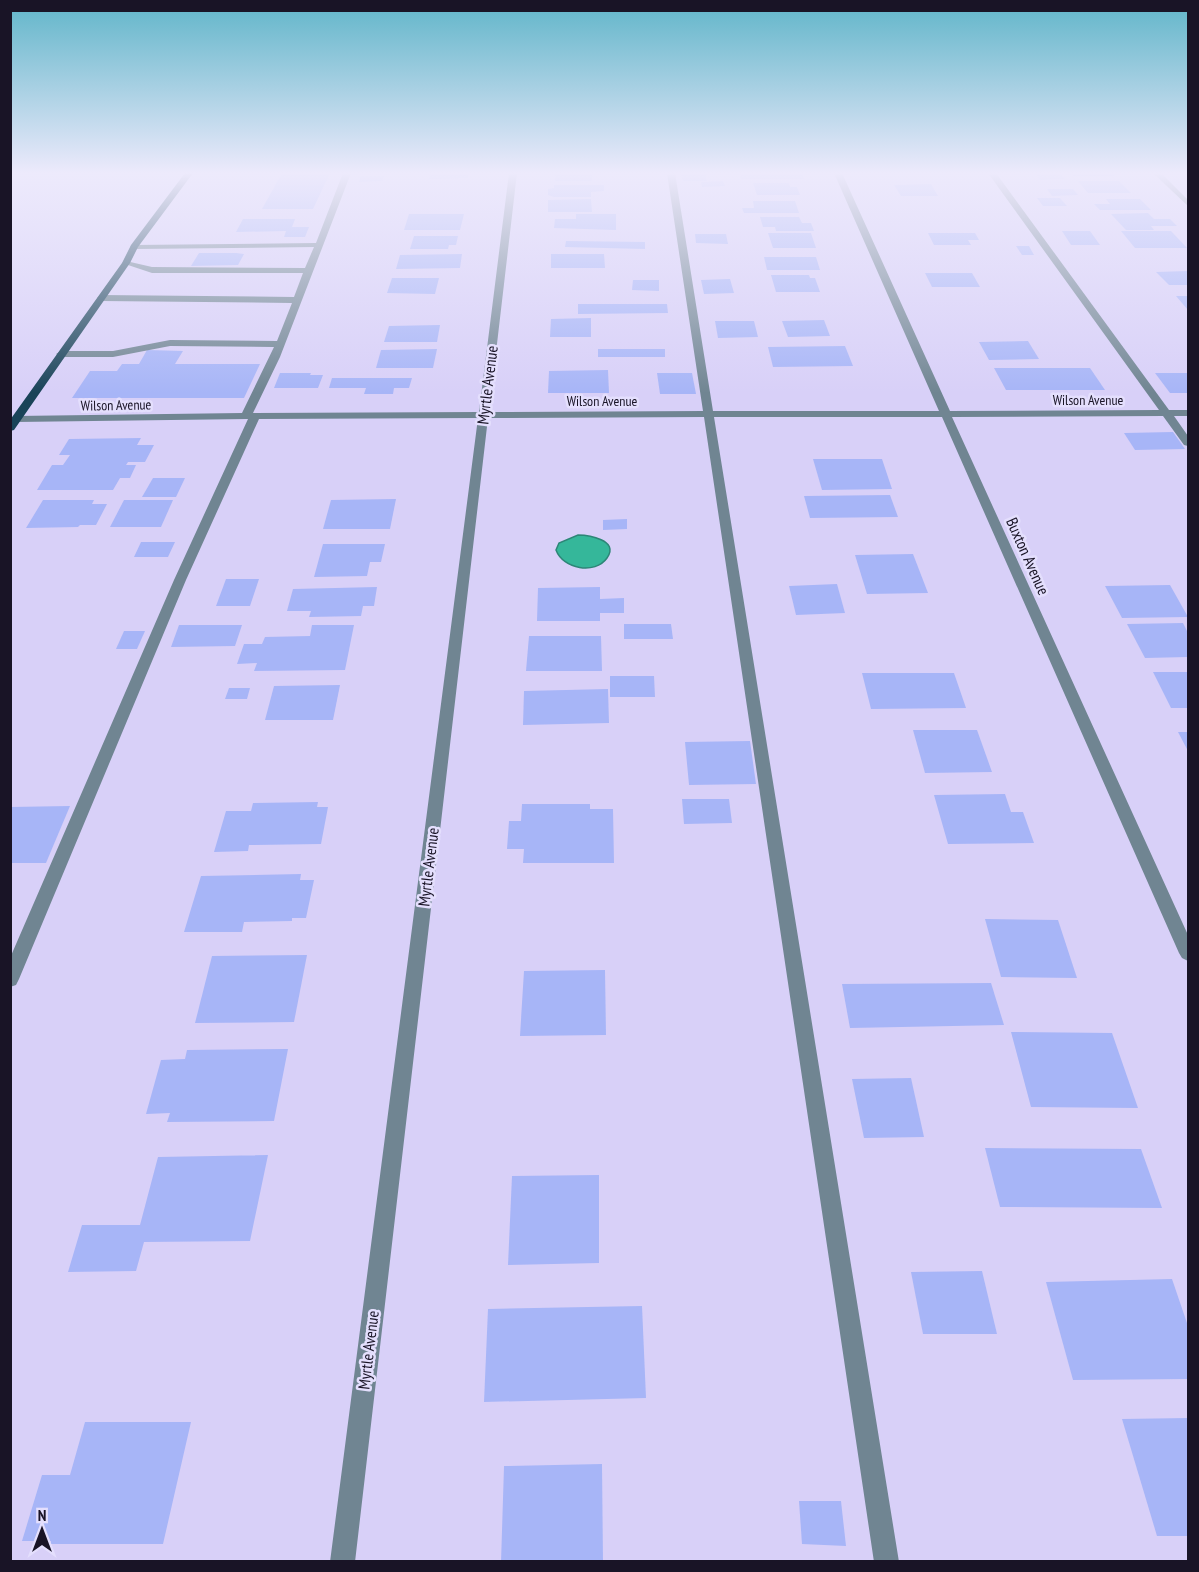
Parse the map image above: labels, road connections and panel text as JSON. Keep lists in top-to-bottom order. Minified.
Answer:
{"streets":{"street":["Myrtle Avenue","Wilson Avenue","Buxton Avenue"]},"crossings":[["Myrtle Avenue","Wilson Avenue"],["Wilson Avenue","Buxton Avenue"]],"north":"top"}
